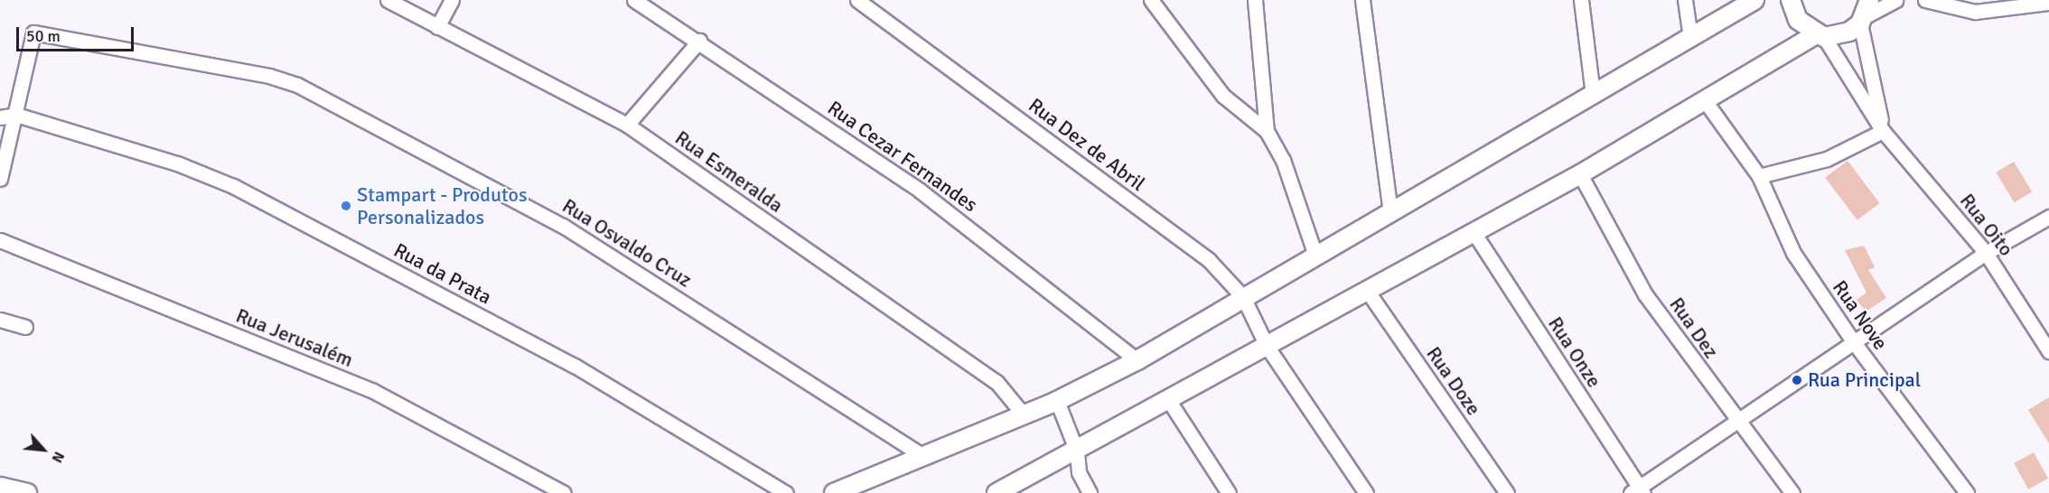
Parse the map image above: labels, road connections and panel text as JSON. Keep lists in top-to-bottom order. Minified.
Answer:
{"streets":{"street":["Rua Dez de Abril","Rua Cezar Fernandes","Rua Esmeralda","Rua Oito","Rua Osvaldo Cruz","Rua da Prata","Rua Nove","Rua Dez","Rua Jerusalém","Rua Onze","Rua Doze"]},"crossings":[["Rua Osvaldo Cruz","Rua da Prata"]],"places":["Stampart - Produtos Personalizados","Rua Principal"],"scale_bar":"50 m","north":"bottom right"}
